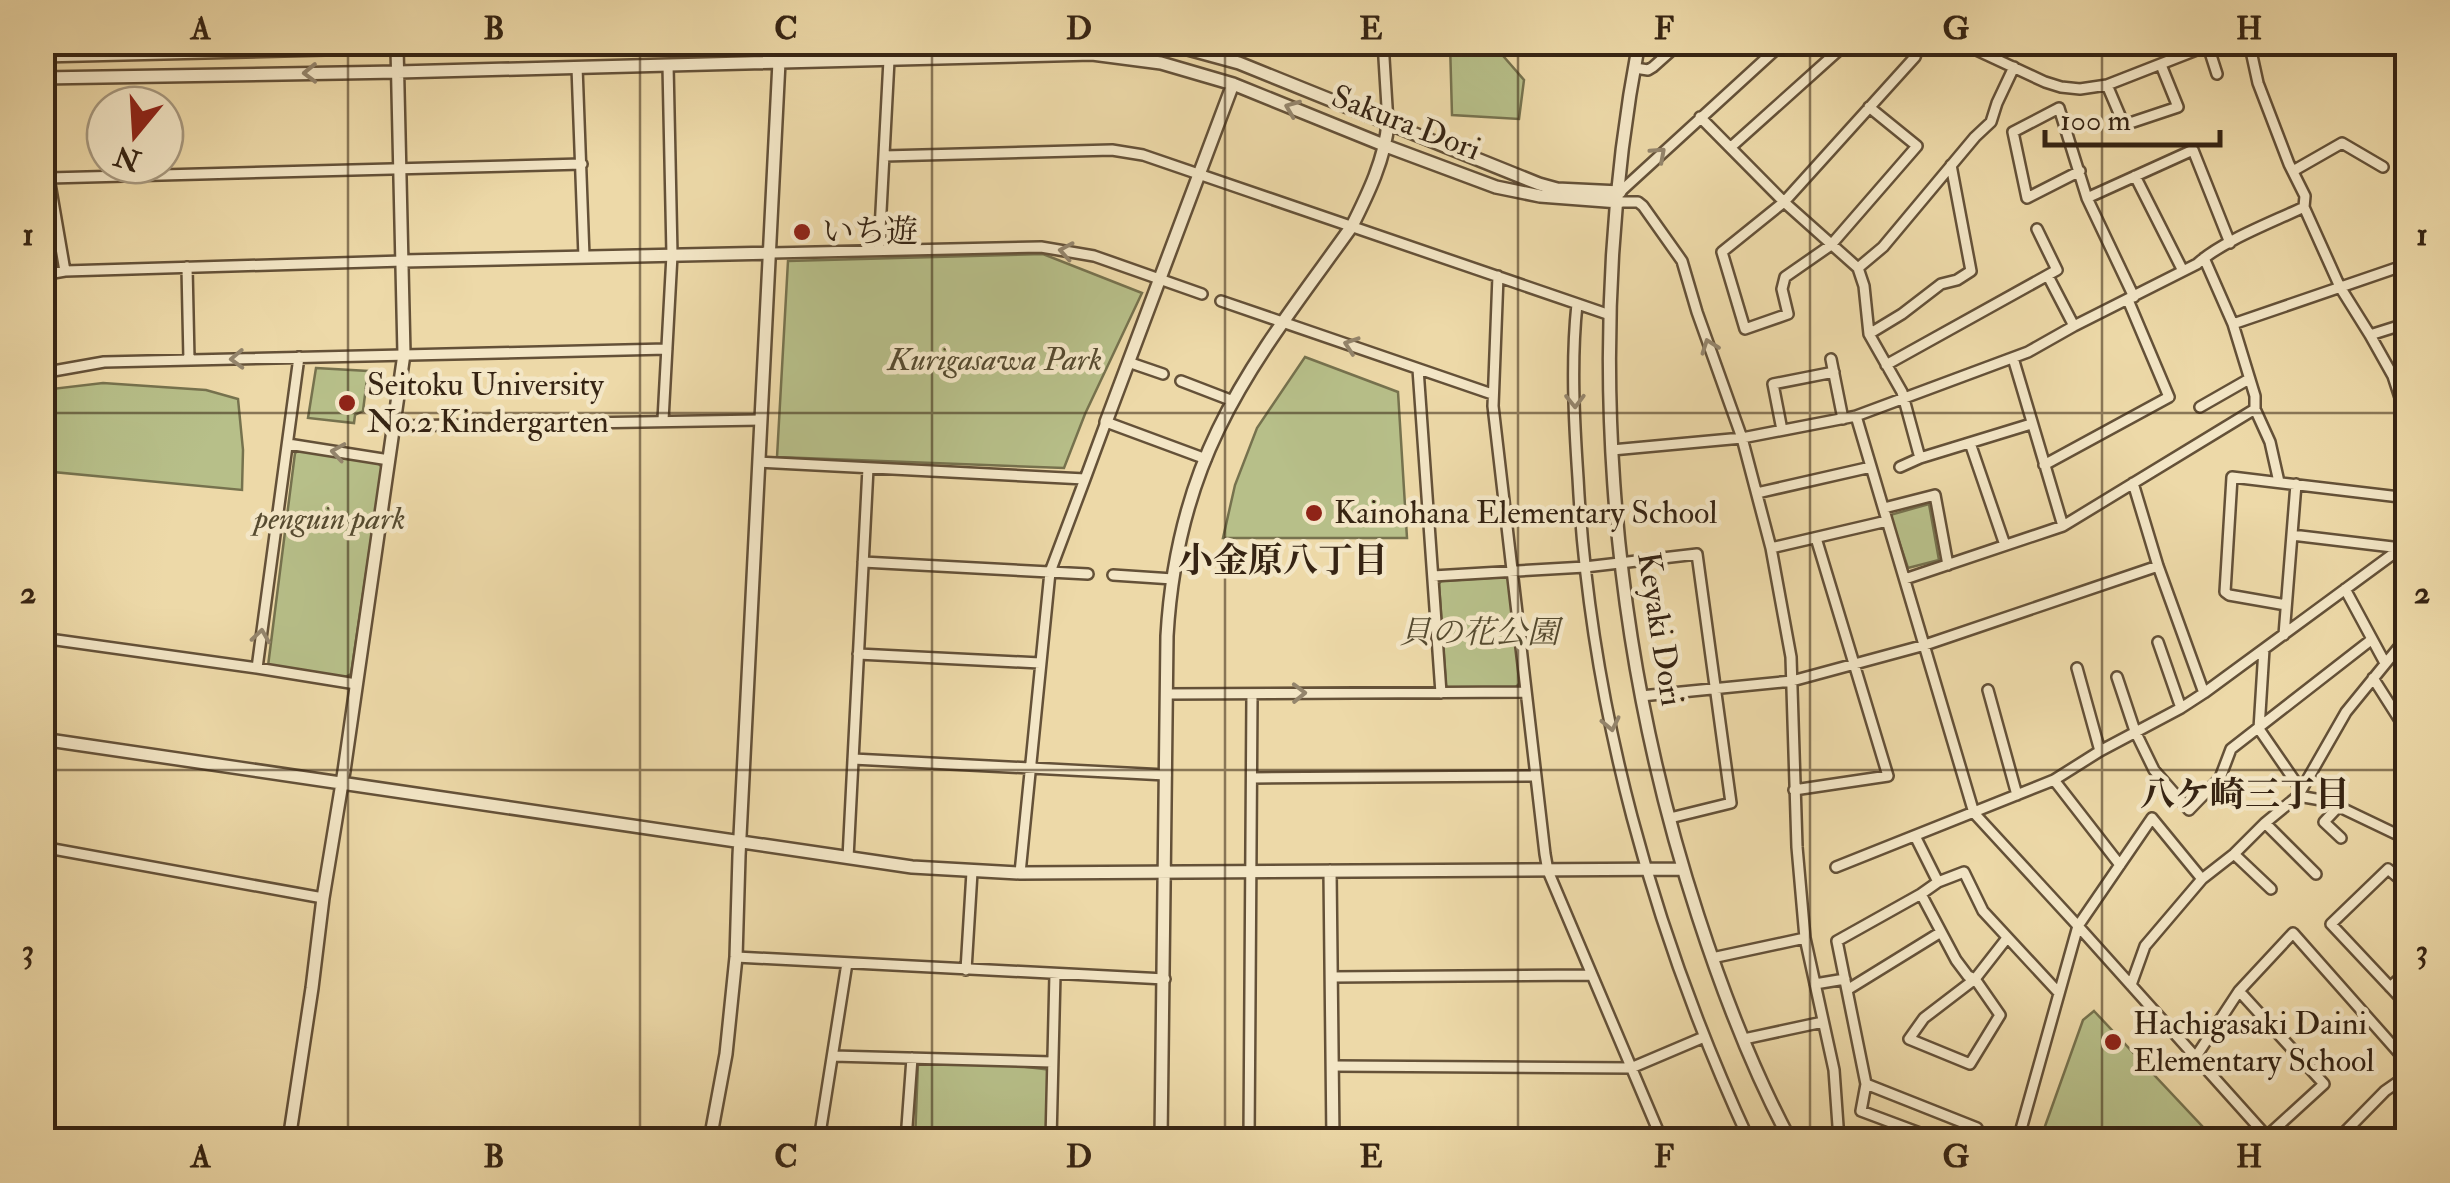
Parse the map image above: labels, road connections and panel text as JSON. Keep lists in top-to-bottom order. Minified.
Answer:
{"streets":{"street":["Sakura Dori","Keyaki Dori"]},"crossings":[["Sakura Dori","Keyaki Dori"]],"districts":["小金原八丁目","八ケ崎三丁目"],"parks":["Kurigasawa Park","penguin park","貝の花公園"],"places":["いち遊","Seitoku University No.2 Kindergarten","Kainohana Elementary School","Hachigasaki Daini Elementary School"],"scale_bar":"100 m","north":"bottom","grid":{"columns":["A","B","C","D","E","F","G","H"],"rows":["1","2","3"]}}
